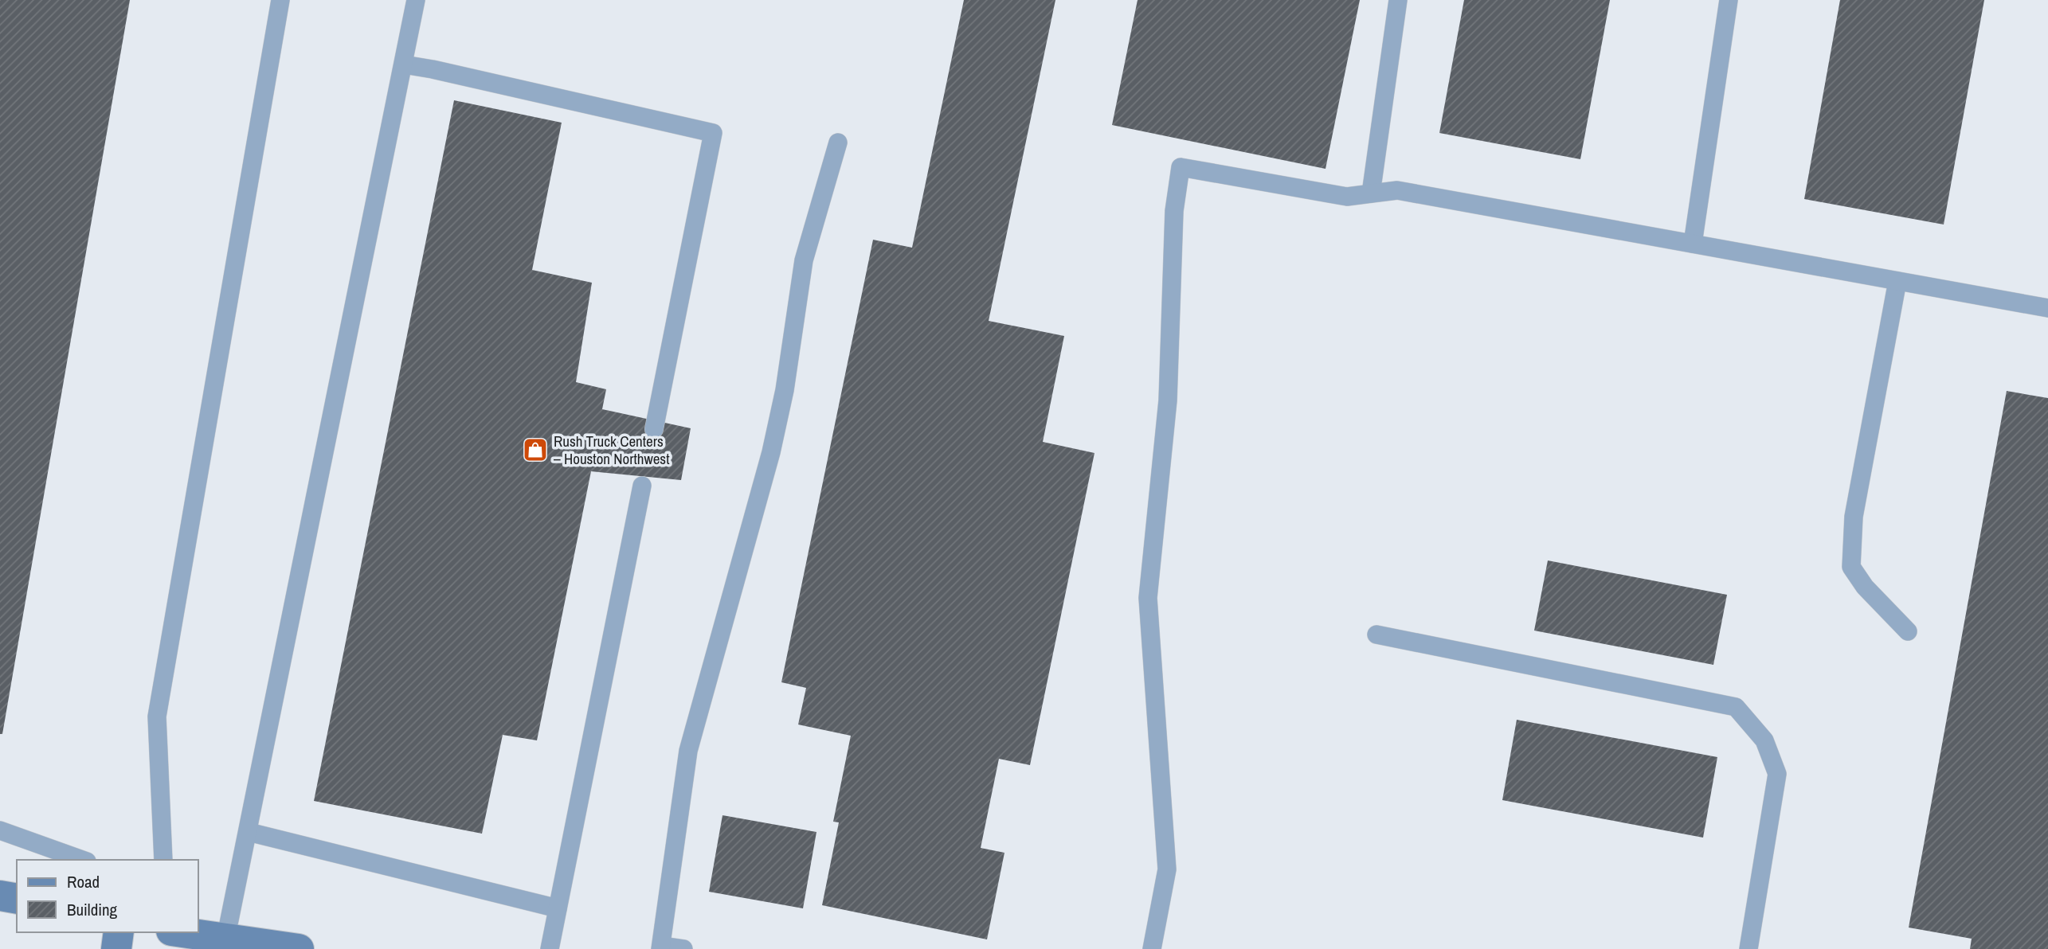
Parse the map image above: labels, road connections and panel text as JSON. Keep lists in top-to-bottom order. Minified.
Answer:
{"places":{"shop":["Rush Truck Centers – Houston Northwest"]},"legend":["Road","Building"]}
